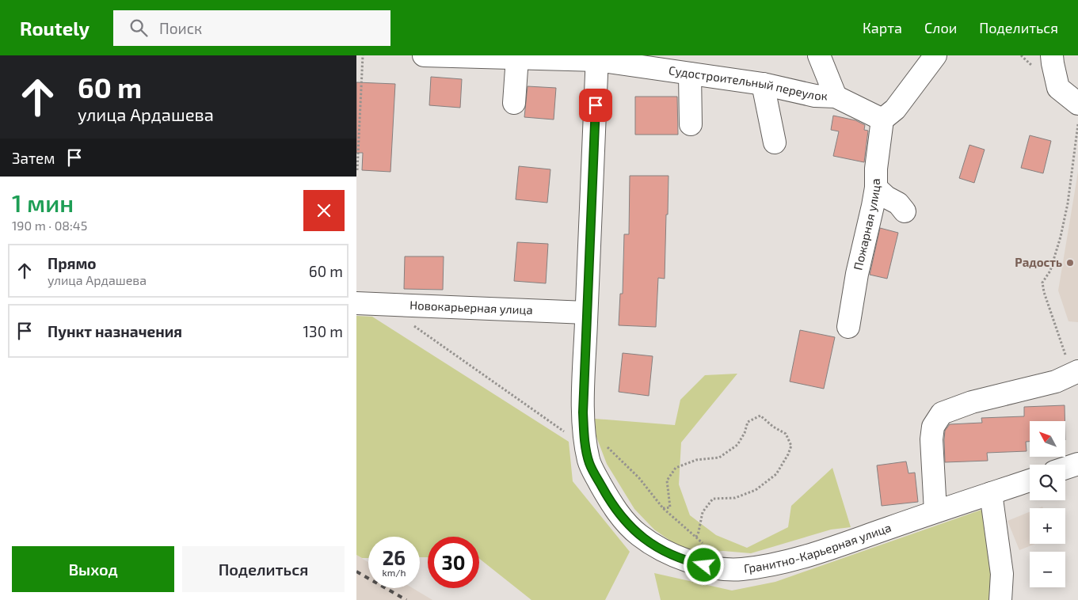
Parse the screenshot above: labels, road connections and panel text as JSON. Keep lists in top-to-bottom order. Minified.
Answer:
{"streets":{"street":["Судостроительный переулок","Пожарная улица","Новокарьерная улица","Гранитно-Карьерная улица"]},"crossings":[["Судостроительный переулок","Пожарная улица"]],"places":["Радость"],"north":"top left","page":{"header":"Routely","search":"Поиск","nav":["Карта","Слои","Поделиться"],"turn":["60 m","улица Ардашева"],"then":"Затем","heading":["1 мин","190 m · 08:45"],"list":[{"name":"Прямо","note":"улица Ардашева","value":"60 m"},{"name":"Пункт назначения","value":"130 m"}],"map_buttons":["+","−"],"speed":"26 km/h","limit":"30","buttons":["Выход","Поделиться"]}}
